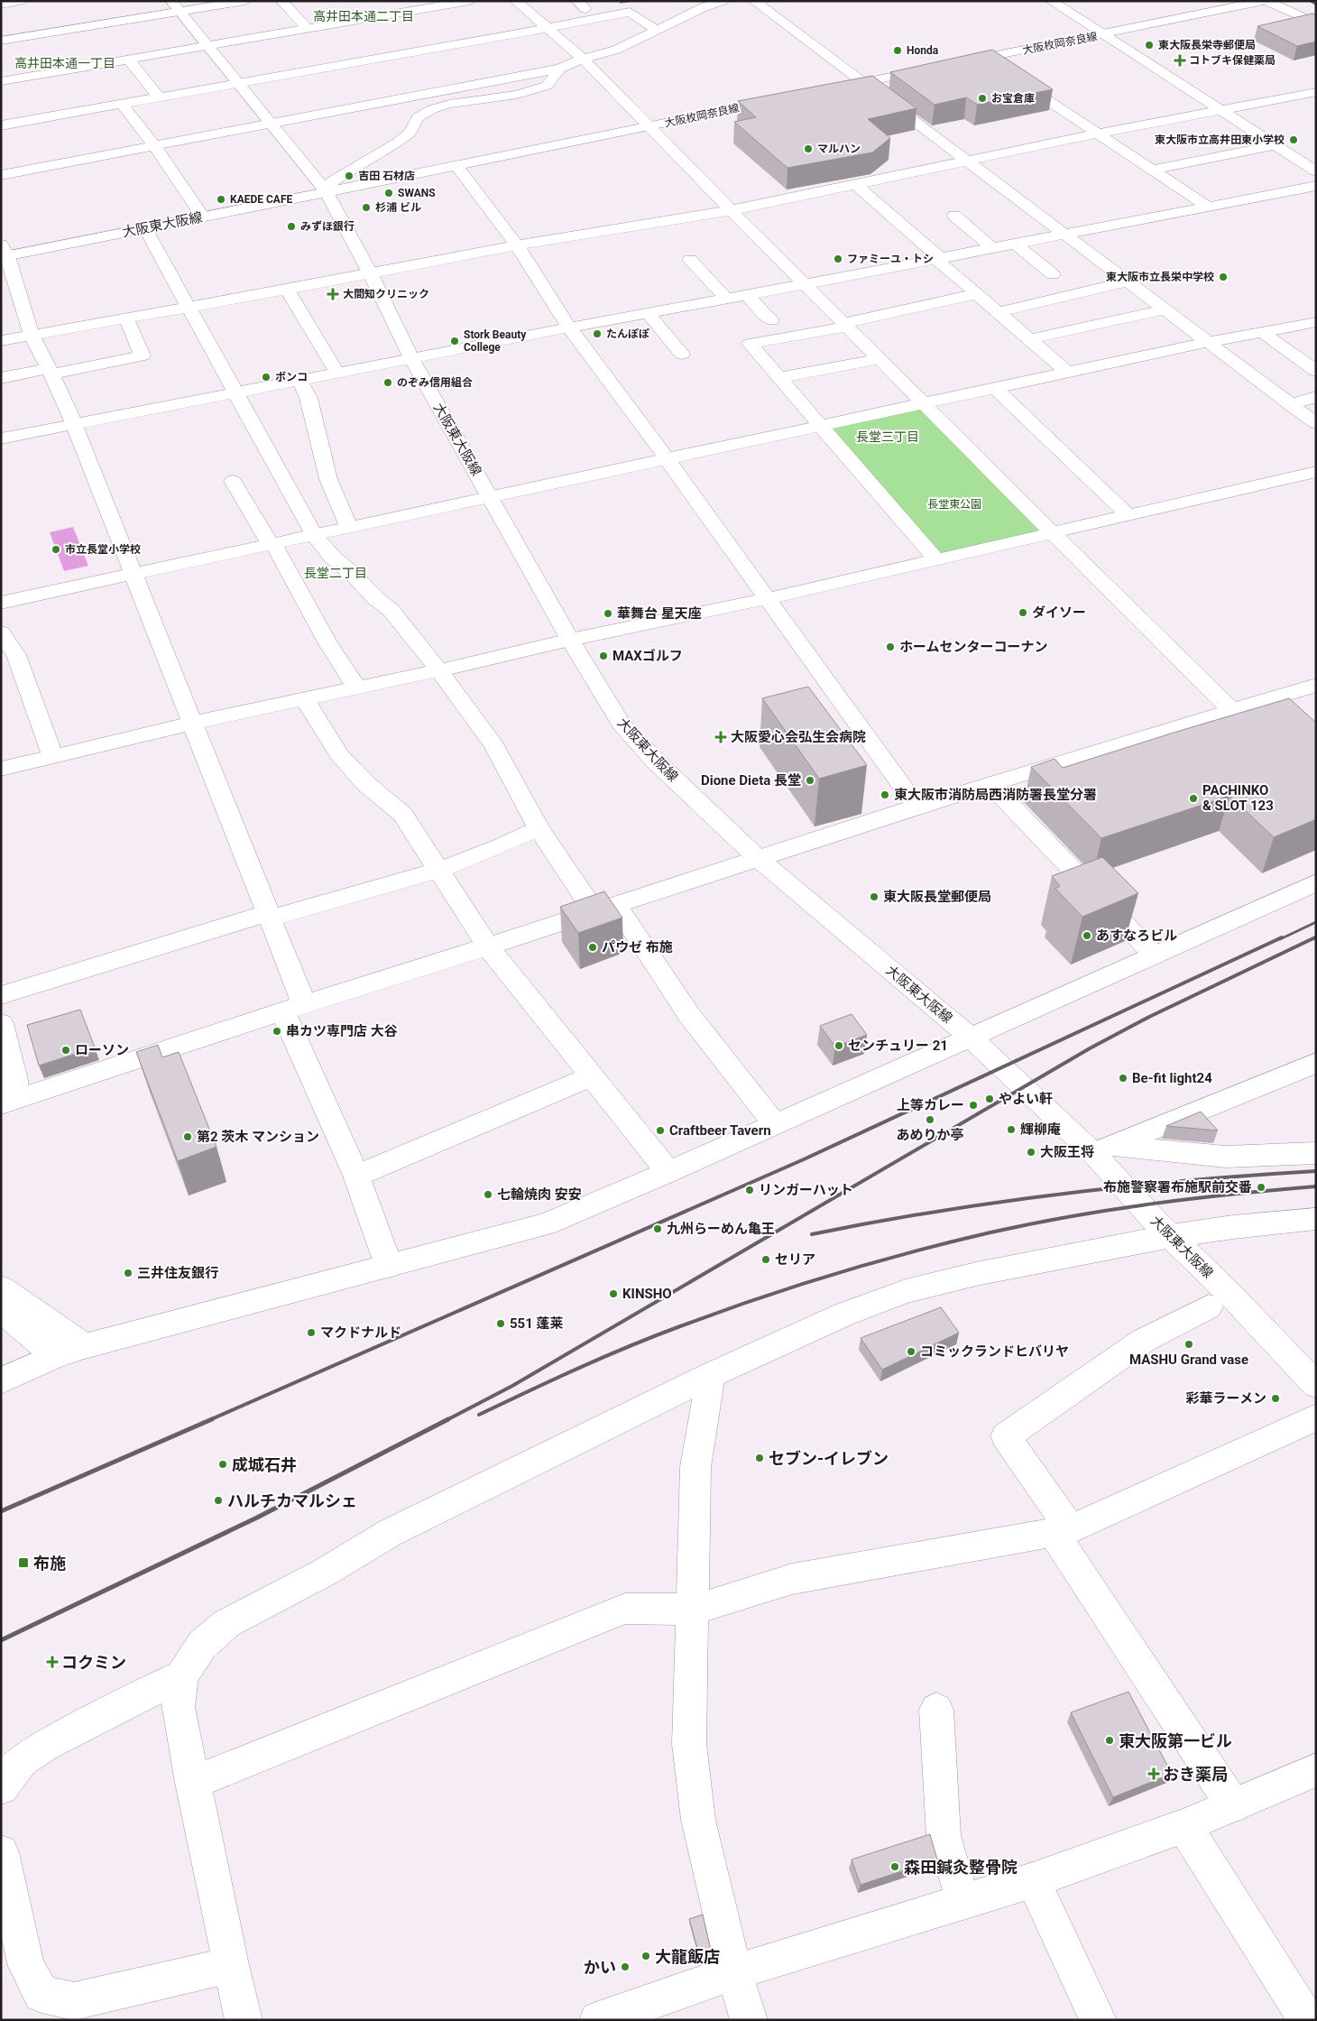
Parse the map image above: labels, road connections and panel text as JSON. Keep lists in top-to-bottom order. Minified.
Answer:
{"streets":{"street":["大阪枚岡奈良線","大阪東大阪線"]},"crossings":[["大阪枚岡奈良線","大阪東大阪線"]],"districts":["高井田本通二丁目","高井田本通一丁目","長堂三丁目","長堂二丁目"],"parks":["長堂東公園"],"places":{"other":["東大阪長栄寺郵便局","Honda","お宝倉庫","東大阪市立高井田東小学校","マルハン","吉田 石材店","SWANS","KAEDE CAFE","杉浦 ビル","みずほ銀行","ファミーユ・トシ","東大阪市立長栄中学校","たんぽぽ","Stork Beauty College","ボンコ","のぞみ信用組合","市立長堂小学校","ダイソー","華舞台 星天座","ホームセンターコーナン","MAXゴルフ","Dione Dieta 長堂","東大阪市消防局西消防署長堂分署","PACHINKO & SLOT 123","東大阪長堂郵便局","あすなろビル","パウゼ 布施","串カツ専門店 大谷","センチュリー 21","ローソン","Be-fit light24","やよい軒","上等カレー","あめりか亭","輝柳庵","Craftbeer Tavern","第2 茨木 マンション","大阪王将","布施警察署布施駅前交番","リンガーハット","七輪焼肉 安安","九州らーめん亀王","セリア","三井住友銀行","KINSHO","551 蓬莱","マクドナルド","MASHU Grand vase","コミックランドヒバリヤ","彩華ラーメン","セブン-イレブン","成城石井","ハルチカマルシェ","東大阪第一ビル","森田鍼灸整骨院","大龍飯店","かい"],"health":["コトブキ保健薬局","大間知クリニック","大阪愛心会弘生会病院","コクミン","おき薬局"],"transit":["布施"]}}
